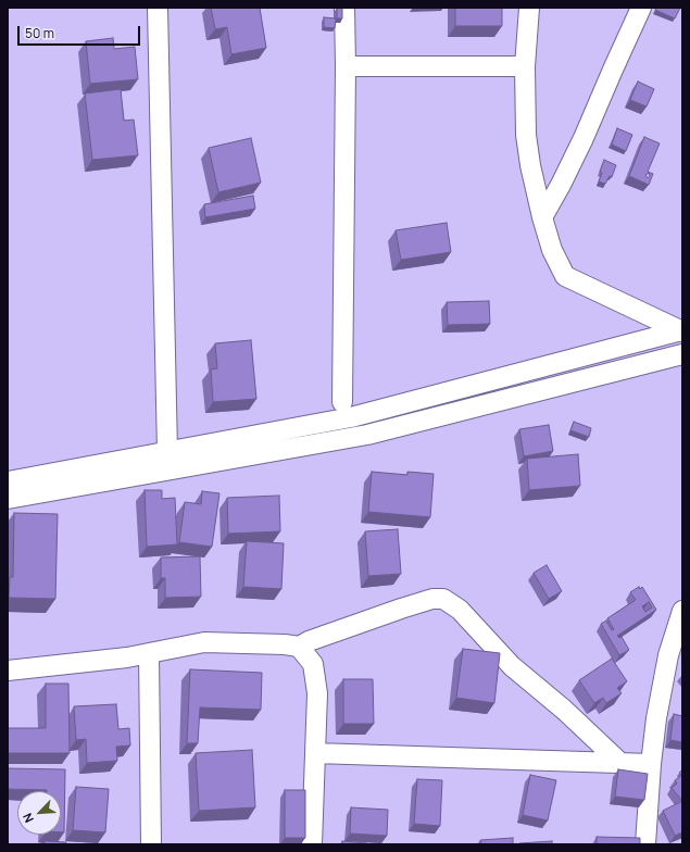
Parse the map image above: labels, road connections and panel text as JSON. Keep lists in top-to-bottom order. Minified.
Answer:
{"scale_bar":"50 m","north":"bottom left"}
